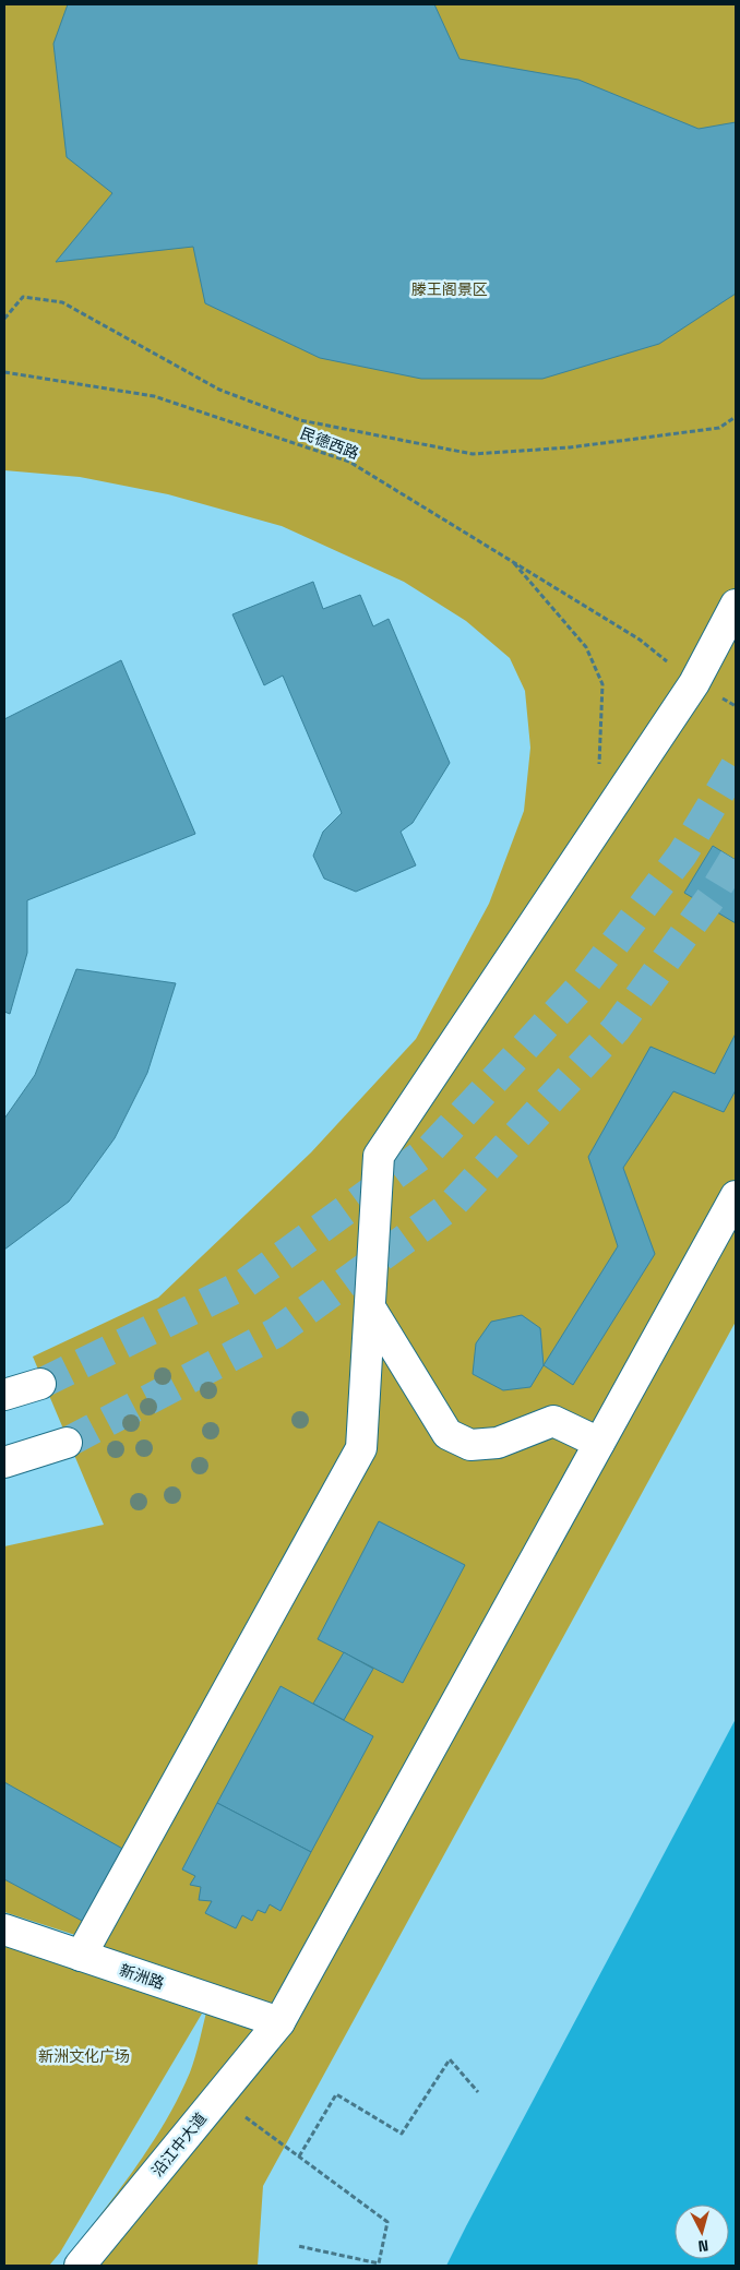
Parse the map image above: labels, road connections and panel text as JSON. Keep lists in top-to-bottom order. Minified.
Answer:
{"streets":{"main road":["新洲路","沿江中大道"],"path":["民德西路"]},"crossings":[["新洲路","沿江中大道"]],"parks":["滕王阁景区","新洲文化广场"],"north":"bottom"}
